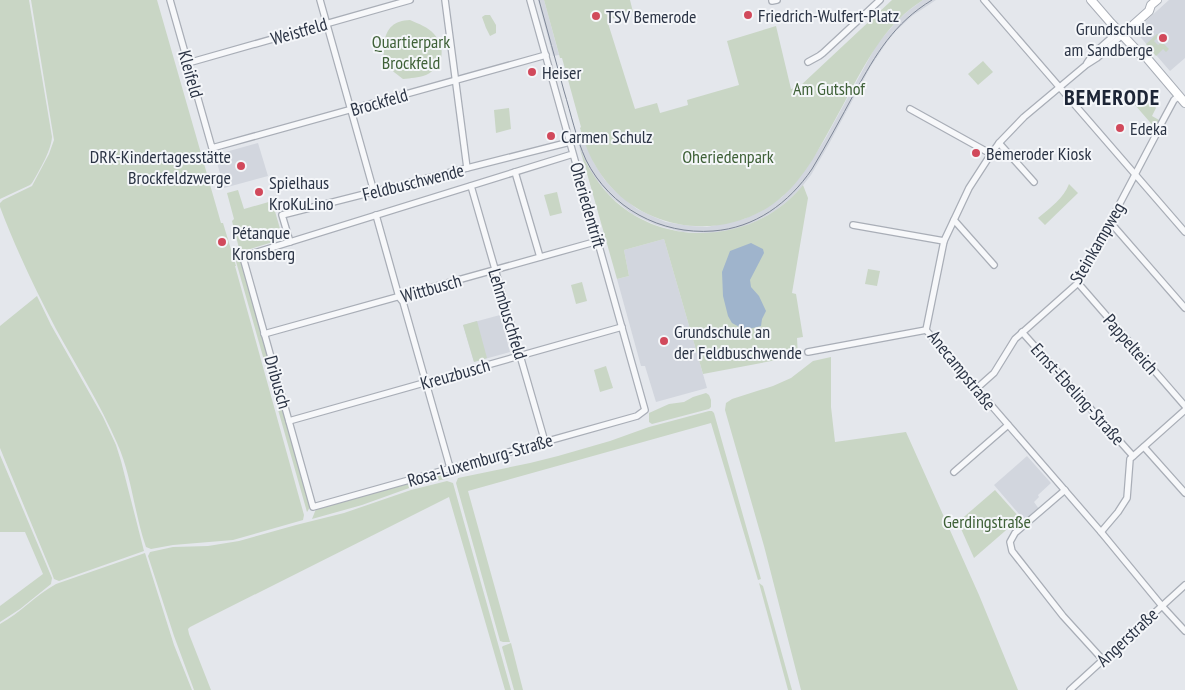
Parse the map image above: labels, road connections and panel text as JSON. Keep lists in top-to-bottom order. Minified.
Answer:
{"streets":{"street":["Weistfeld","Kleifeld","Brockfeld","Feldbuschwende","Oheriedentrift","Steinkampweg","Wittbusch","Lehmbuschfeld","Pappelteich","Anecampstraße","Kreuzbusch","Dribusch","Ernst-Ebeling-Straße","Rosa-Luxemburg-Straße","Angerstraße"]},"crossings":[["Weistfeld","Kleifeld"],["Kleifeld","Brockfeld"],["Brockfeld","Oheriedentrift"],["Feldbuschwende","Oheriedentrift"],["Feldbuschwende","Lehmbuschfeld"],["Feldbuschwende","Dribusch"],["Oheriedentrift","Wittbusch"],["Oheriedentrift","Kreuzbusch"],["Oheriedentrift","Rosa-Luxemburg-Straße"],["Steinkampweg","Pappelteich"],["Steinkampweg","Anecampstraße"],["Steinkampweg","Ernst-Ebeling-Straße"],["Wittbusch","Lehmbuschfeld"],["Wittbusch","Dribusch"],["Lehmbuschfeld","Kreuzbusch"],["Lehmbuschfeld","Rosa-Luxemburg-Straße"],["Anecampstraße","Angerstraße"],["Kreuzbusch","Dribusch"],["Dribusch","Rosa-Luxemburg-Straße"]],"districts":["BEMERODE"],"parks":["Quartierpark Brockfeld","Am Gutshof","Oheriedenpark","Gerdingstraße"],"places":["Friedrich-Wulfert-Platz","TSV Bemerode","Grundschule am Sandberge","Heiser","Edeka","Carmen Schulz","Bemeroder Kiosk","DRK-Kindertagesstätte Brockfeldzwerge","Spielhaus KroKuLino","Pétanque Kronsberg","Grundschule an der Feldbuschwende"]}
